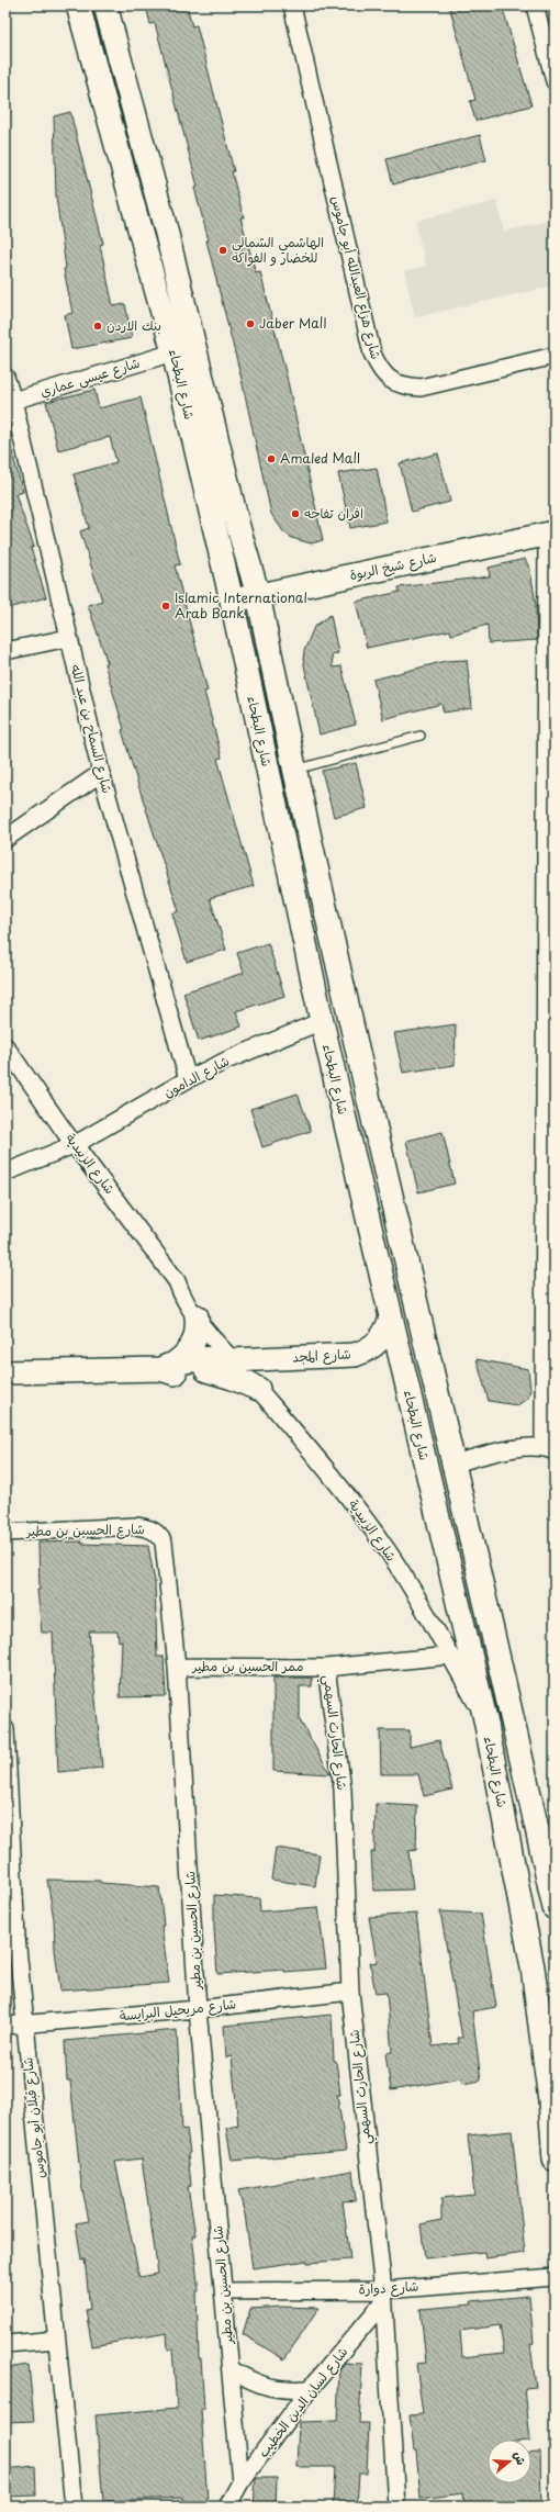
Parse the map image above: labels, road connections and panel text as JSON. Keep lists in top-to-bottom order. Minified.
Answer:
{"streets":{"street":["شارع هزاع العبدالله أبو جاموس","شارع عيسى عماري","شارع البطحاء","شارع شيخ الربوة","شارع السماح بن عبد الله","شارع الدامون","شارع الزبيدية","شارع المجد","شارع الحسين بن مطير","ممر الحسين بن مطير","شارع الحارث السهمي","شارع مريحيل البرايسة","شارع قبلان أبو جاموس","شارع دوارة","شارع لسان الدين الخطيب"]},"crossings":[["شارع عيسى عماري","شارع البطحاء"],["شارع عيسى عماري","شارع السماح بن عبد الله"],["شارع البطحاء","شارع شيخ الربوة"],["شارع البطحاء","شارع الدامون"],["شارع البطحاء","شارع الزبيدية"],["شارع البطحاء","شارع المجد"],["شارع السماح بن عبد الله","شارع الدامون"],["شارع الدامون","شارع الزبيدية"],["شارع الزبيدية","شارع المجد"],["شارع الزبيدية","ممر الحسين بن مطير"],["شارع الحسين بن مطير","ممر الحسين بن مطير"],["شارع الحسين بن مطير","شارع مريحيل البرايسة"],["شارع الحسين بن مطير","شارع دوارة"],["شارع الحسين بن مطير","شارع لسان الدين الخطيب"],["ممر الحسين بن مطير","شارع الحارث السهمي"],["شارع الحارث السهمي","شارع مريحيل البرايسة"],["شارع الحارث السهمي","شارع دوارة"],["شارع الحارث السهمي","شارع لسان الدين الخطيب"],["شارع مريحيل البرايسة","شارع قبلان أبو جاموس"],["شارع دوارة","شارع لسان الدين الخطيب"]],"places":["الهاشمي الشمالي للخضار و الفواكه","Jaber Mall","بنك الاردن","Amaled Mall","افران تفاحه","Islamic International Arab Bank"],"north":"right"}
